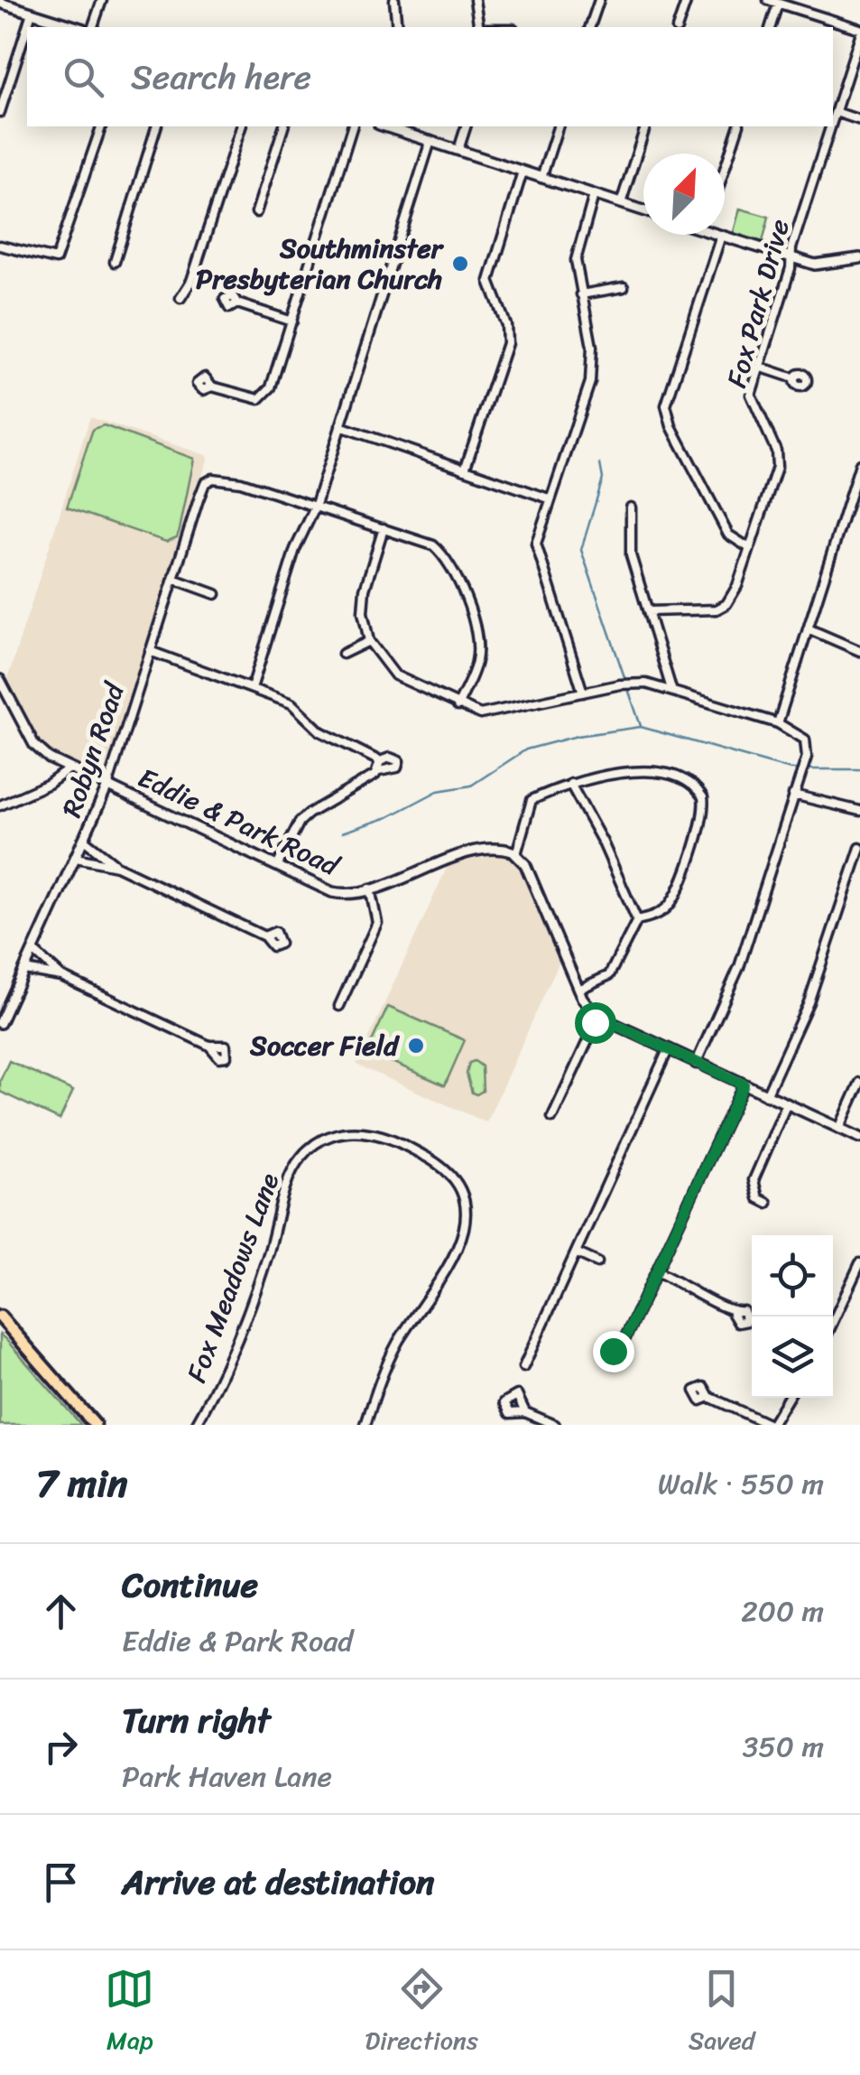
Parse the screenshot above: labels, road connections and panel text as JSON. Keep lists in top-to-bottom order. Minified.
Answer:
{"streets":{"street":["Fox Park Drive","Robyn Road","Eddie & Park Road","Fox Meadows Lane"]},"crossings":[["Robyn Road","Eddie & Park Road"]],"places":["Southminster Presbyterian Church","Soccer Field"],"north":"top right","page":{"search":"Search here","heading":["7 min","Walk · 550 m"],"list":[["Continue","Eddie & Park Road","200 m"],["Turn right","Park Haven Lane","350 m"],"Arrive at destination"],"nav":["Map","Directions","Saved"]}}
